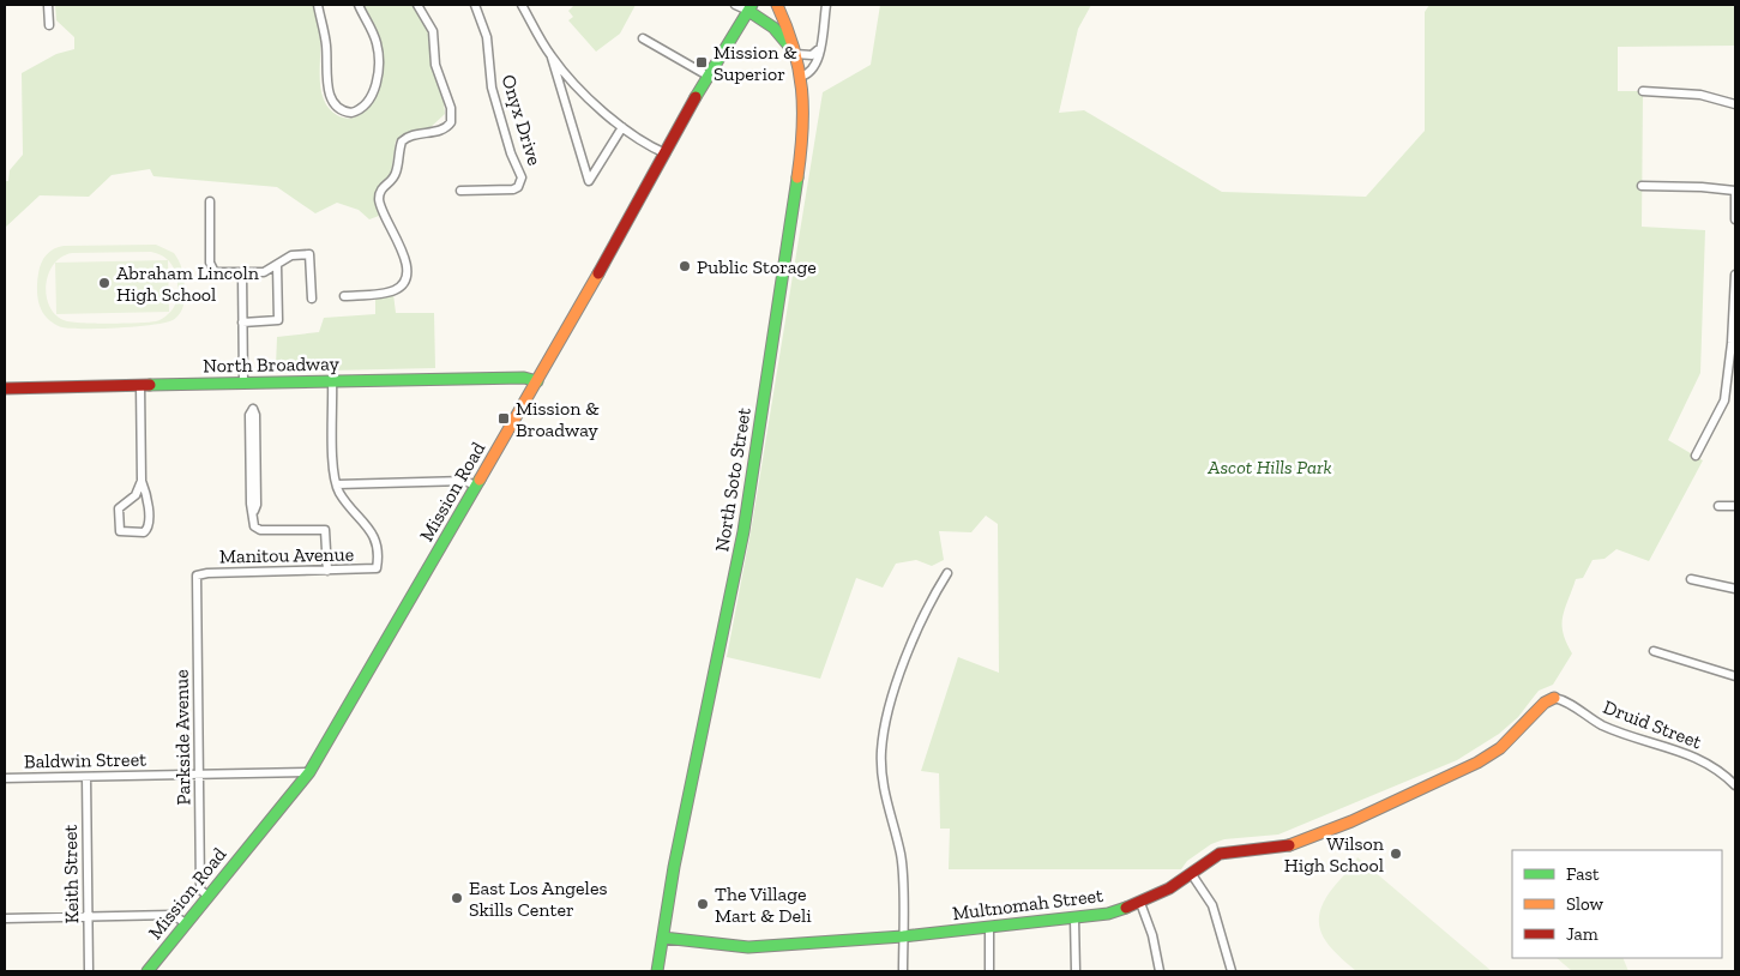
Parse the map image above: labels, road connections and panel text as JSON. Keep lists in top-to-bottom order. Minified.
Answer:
{"streets":{"main road":["North Broadway","North Soto Street","Mission Road","Multnomah Street"],"street":["Onyx Drive","Manitou Avenue","Druid Street","Parkside Avenue","Baldwin Street","Keith Street"]},"crossings":[["North Broadway","Mission Road"],["North Soto Street","Mission Road"],["North Soto Street","Multnomah Street"],["Mission Road","Parkside Avenue"],["Mission Road","Baldwin Street"],["Manitou Avenue","Parkside Avenue"],["Druid Street","Multnomah Street"],["Parkside Avenue","Baldwin Street"],["Baldwin Street","Keith Street"]],"parks":["Ascot Hills Park"],"places":{"transit":["Mission & Superior","Mission & Broadway"],"other":["Public Storage","Abraham Lincoln High School","Wilson High School","East Los Angeles Skills Center","The Village Mart & Deli"]},"legend":["Fast","Slow","Jam"]}
